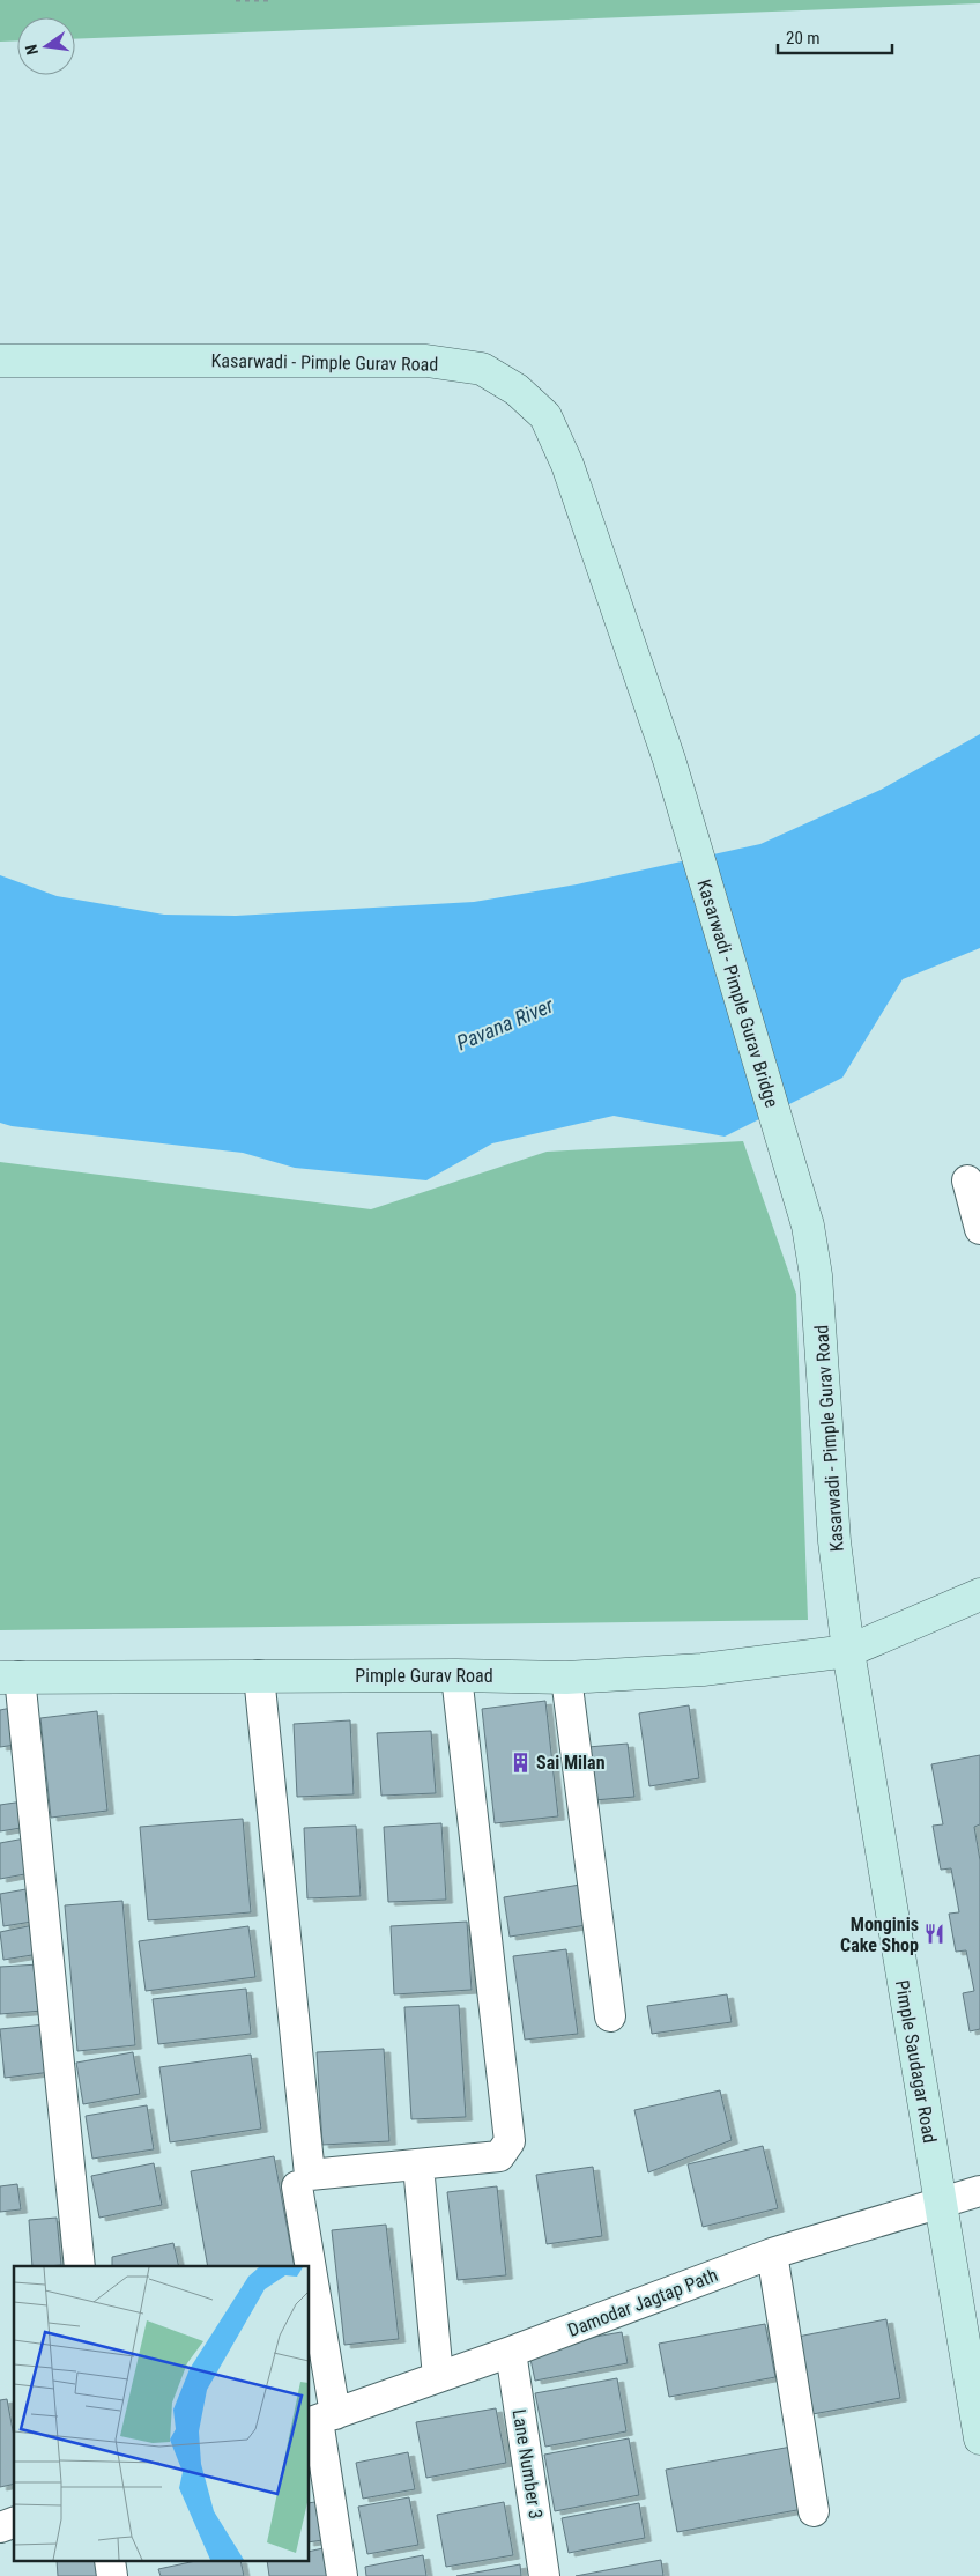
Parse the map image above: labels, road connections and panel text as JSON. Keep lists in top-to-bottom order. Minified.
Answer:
{"streets":{"street":["Kasarwadi - Pimple Gurav Road","Kasarwadi - Pimple Gurav Bridge","Pimple Gurav Road","Pimple Saudagar Road","Damodar Jagtap Path","Lane Number 3"]},"crossings":[["Kasarwadi - Pimple Gurav Road","Kasarwadi - Pimple Gurav Bridge"],["Kasarwadi - Pimple Gurav Road","Pimple Gurav Road"],["Kasarwadi - Pimple Gurav Road","Pimple Saudagar Road"],["Pimple Gurav Road","Pimple Saudagar Road"],["Pimple Saudagar Road","Damodar Jagtap Path"],["Damodar Jagtap Path","Lane Number 3"]],"water":["Pavana River"],"places":{"building":["Sai Milan"],"restaurant":["Monginis Cake Shop"]},"scale_bar":"20 m","north":"left"}
